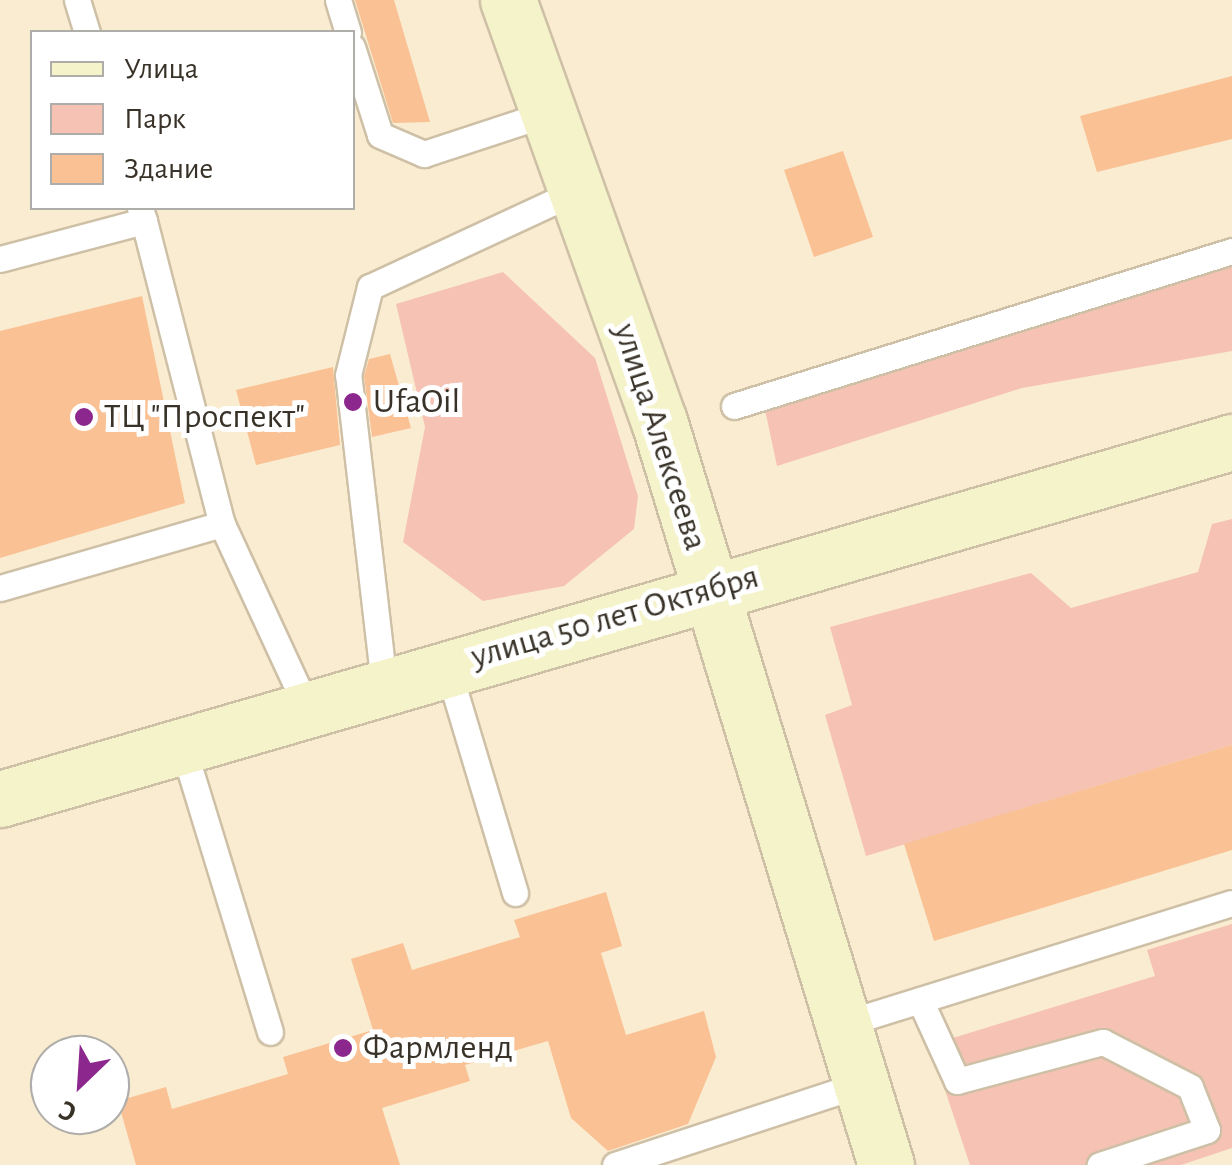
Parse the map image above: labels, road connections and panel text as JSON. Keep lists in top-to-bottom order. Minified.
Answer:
{"streets":{"main road":["улица Алексеева","улица 50 лет Октября"]},"crossings":[["улица Алексеева","улица 50 лет Октября"]],"places":["UfaOil","ТЦ \"Проспект\"","Фармленд"],"legend":["Улица","Парк","Здание"],"north":"bottom left"}
